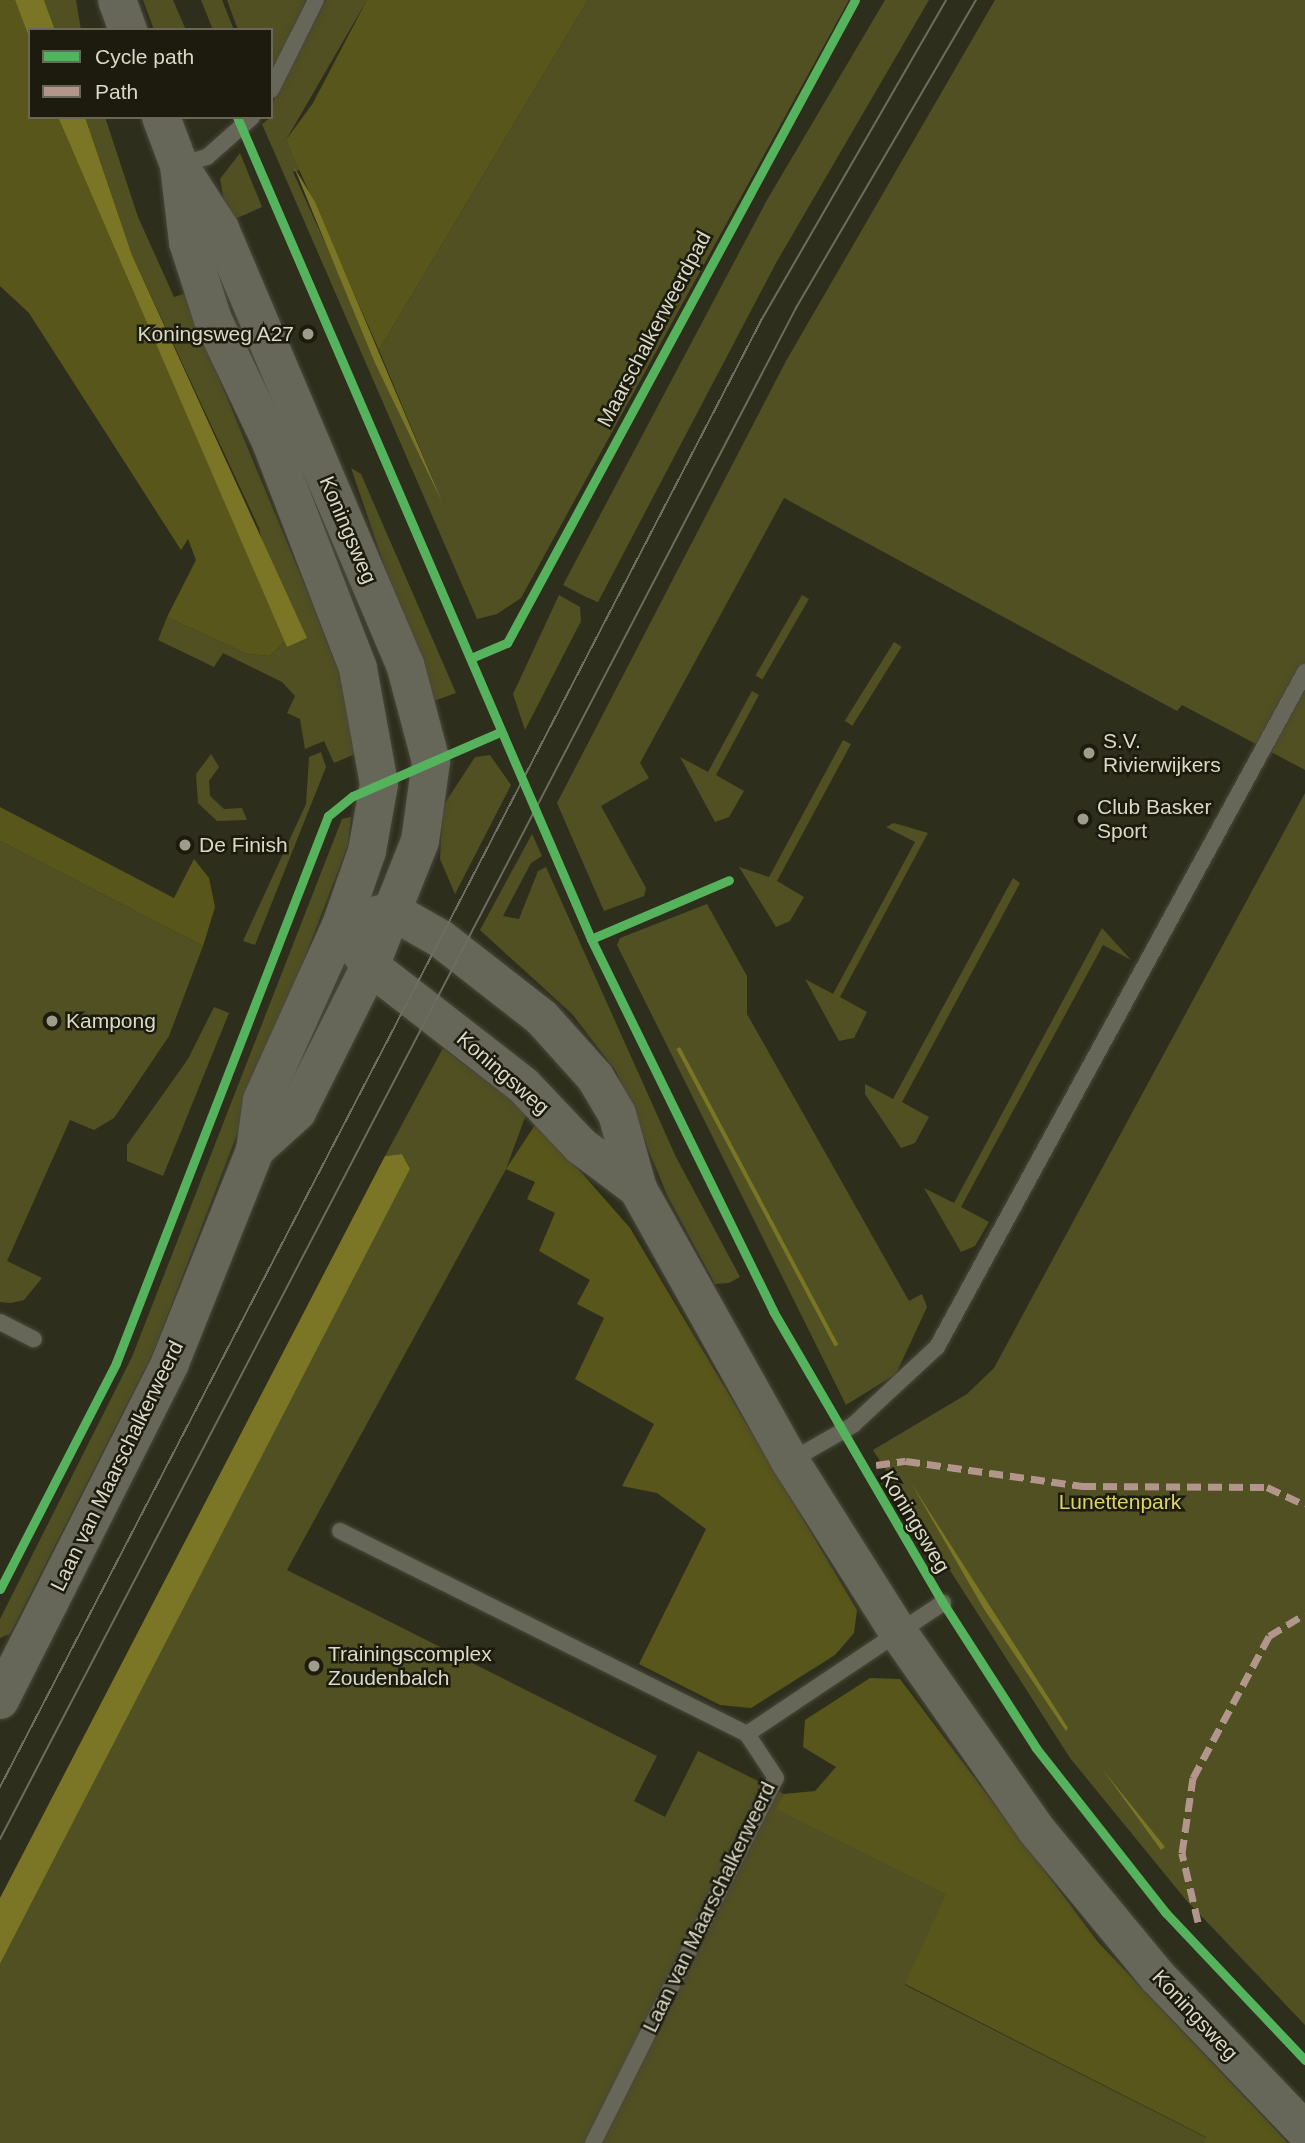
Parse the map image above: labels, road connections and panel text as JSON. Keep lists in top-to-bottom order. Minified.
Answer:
{"streets":{"main road":["Koningsweg","Laan van Maarschalkerweerd"],"cycle path":["Maarschalkerweerdpad"]},"crossings":[["Koningsweg","Laan van Maarschalkerweerd"]],"parks":["Lunettenpark"],"places":["Koningsweg A27","S.V. Rivierwijkers","Club Basker Sport","De Finish","Kampong","Trainingscomplex Zoudenbalch"],"legend":["Cycle path","Path"]}
